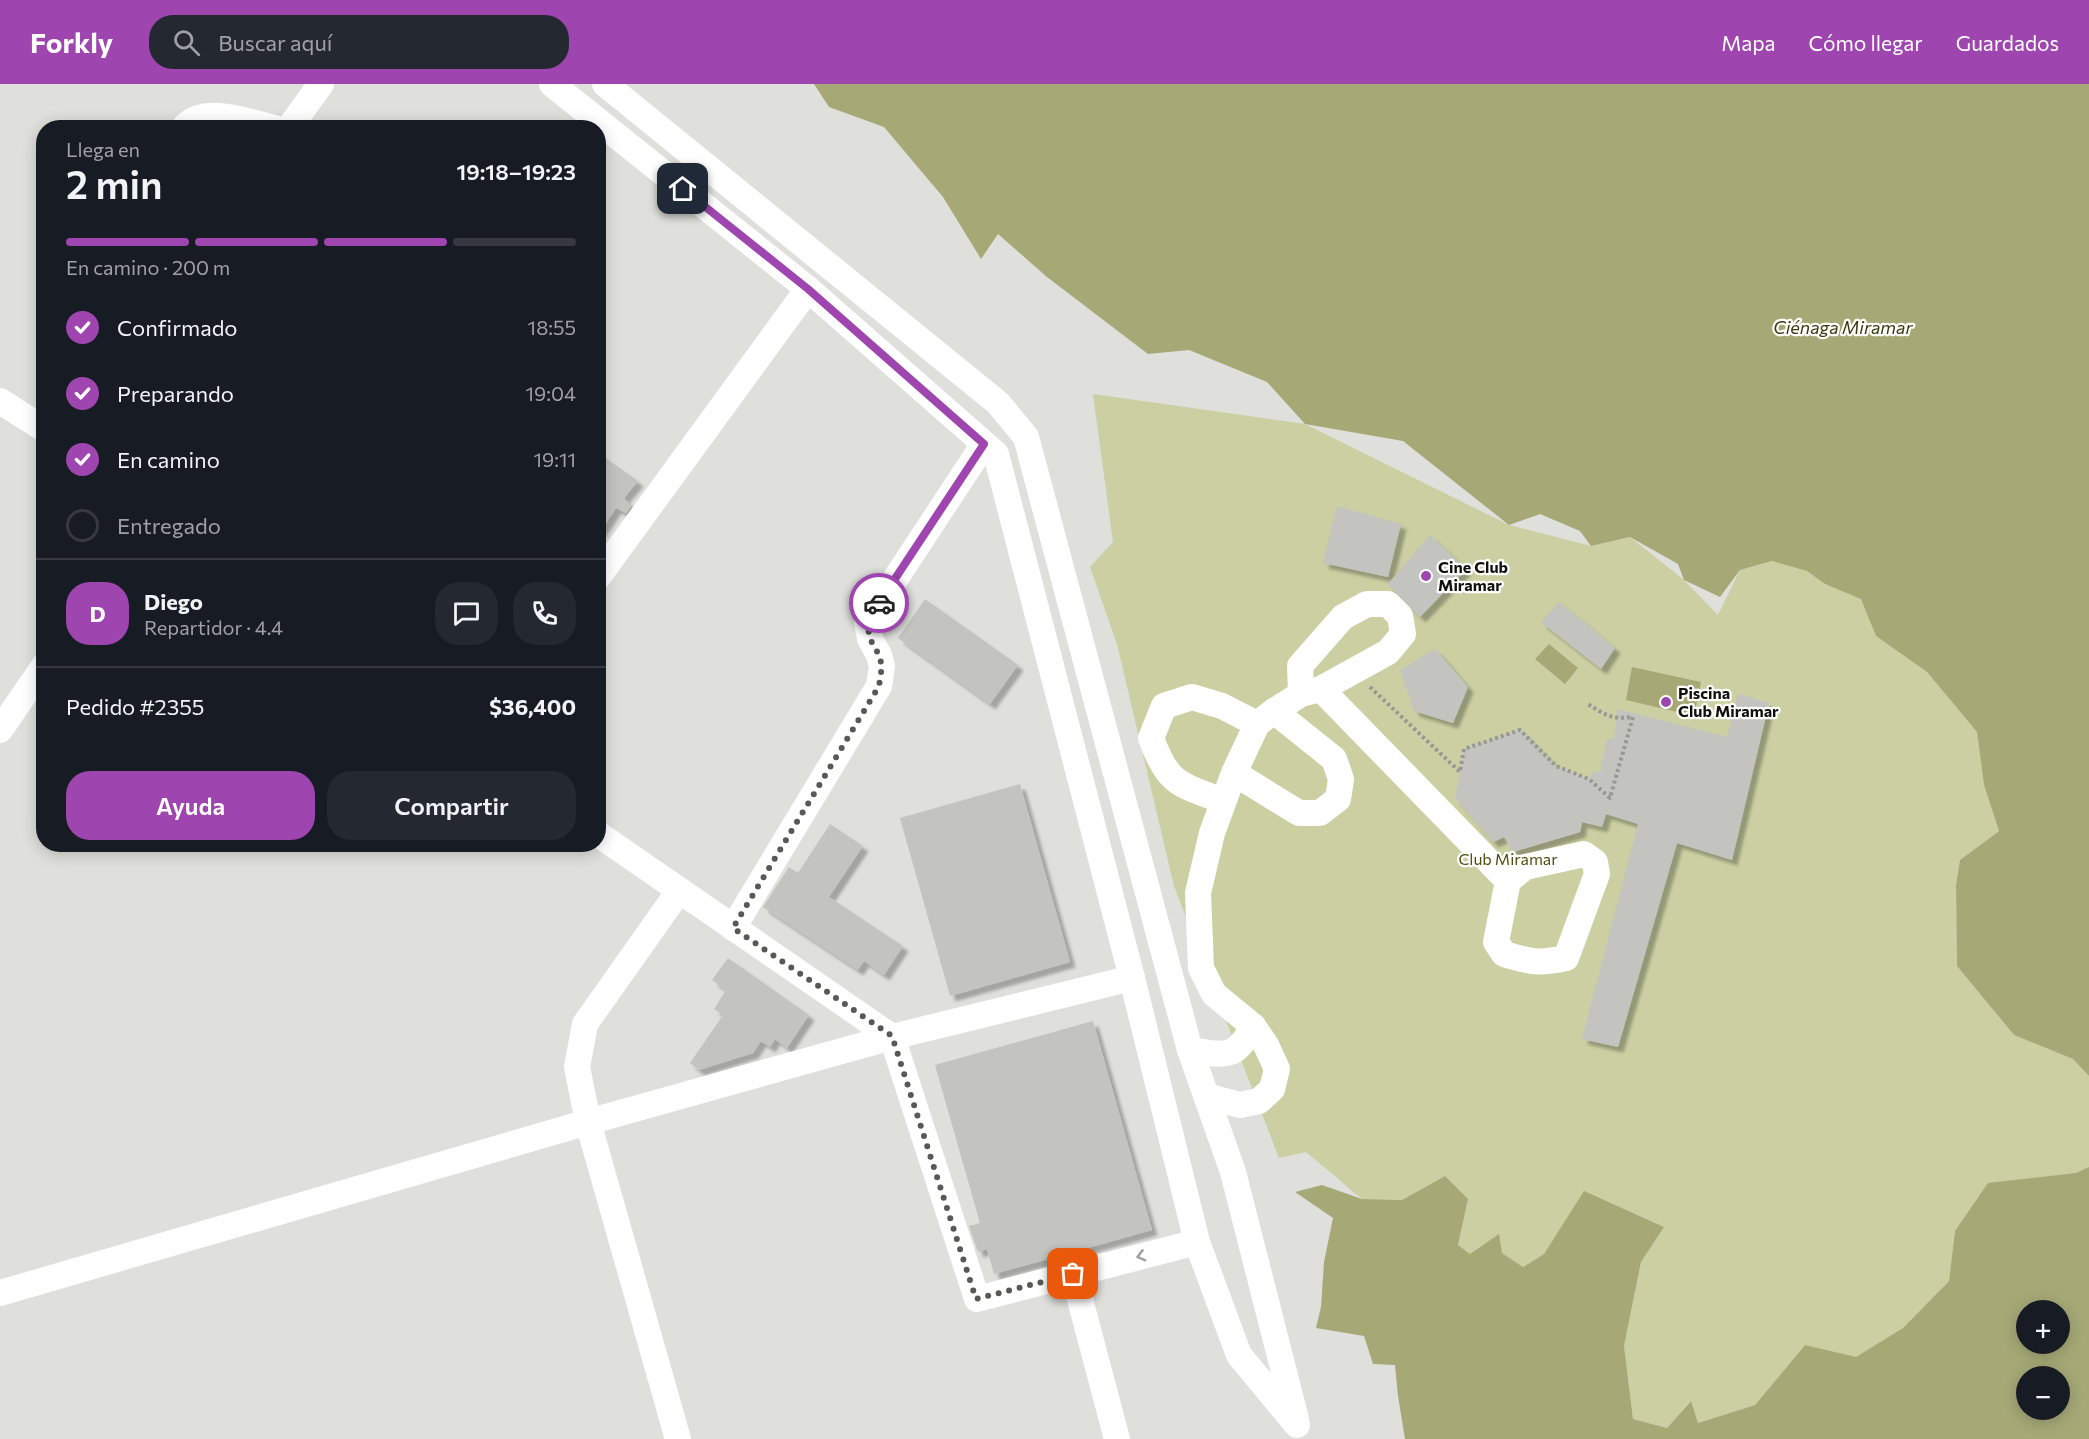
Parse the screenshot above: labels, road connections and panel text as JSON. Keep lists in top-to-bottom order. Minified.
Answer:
{"water":["Ciénaga Miramar"],"parks":["Club Miramar"],"places":["Cine Club Miramar","Piscina Club Miramar"],"page":{"header":"Forkly","search":"Buscar aquí","nav":["Mapa","Cómo llegar","Guardados"],"heading":["2 min","Llega en","19:18–19:23"],"panel":["Diego","Repartidor · 4.4","Pedido #2355","$36,400"],"bar":"En camino · 200 m","list":[["Confirmado","18:55"],["Preparando","19:04"],["En camino","19:11"],"Entregado"],"round":"D","buttons":["Ayuda","Compartir"],"map_buttons":["+","−"]}}
